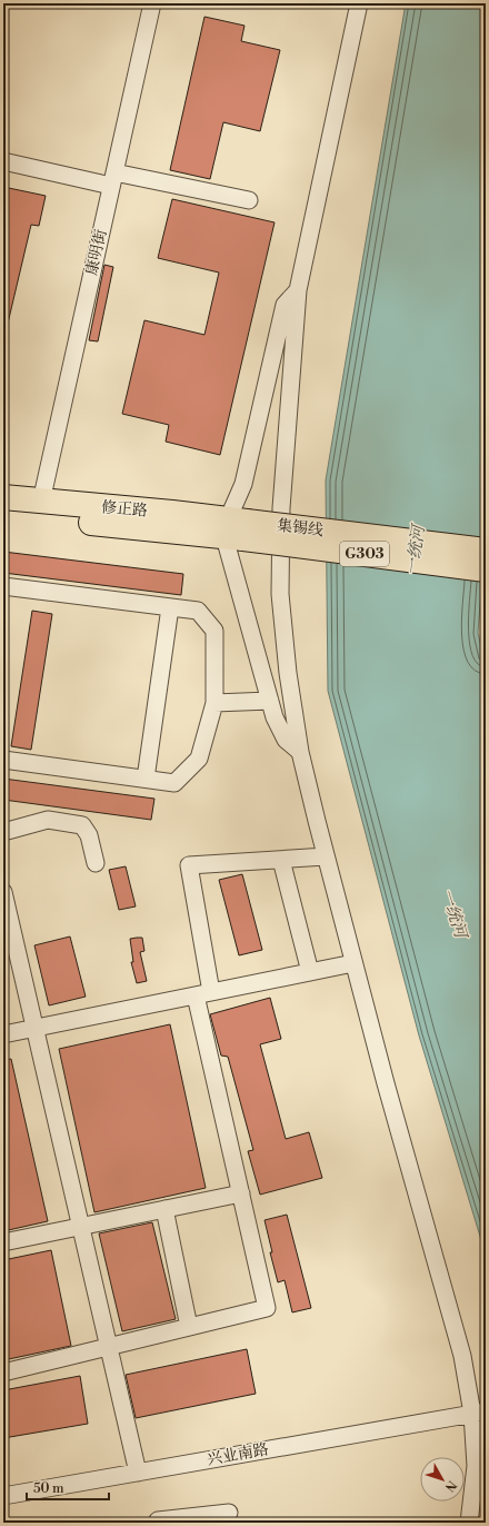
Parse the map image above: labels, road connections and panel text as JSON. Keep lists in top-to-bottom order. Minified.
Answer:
{"streets":{"highway":["修正路","集锡线","G303"],"street":["康明街","兴业南路"]},"crossings":[["康明街","修正路"],["修正路","集锡线"],["修正路","G303"],["集锡线","G303"]],"water":["一统河"],"scale_bar":"50 m","north":"bottom right"}
